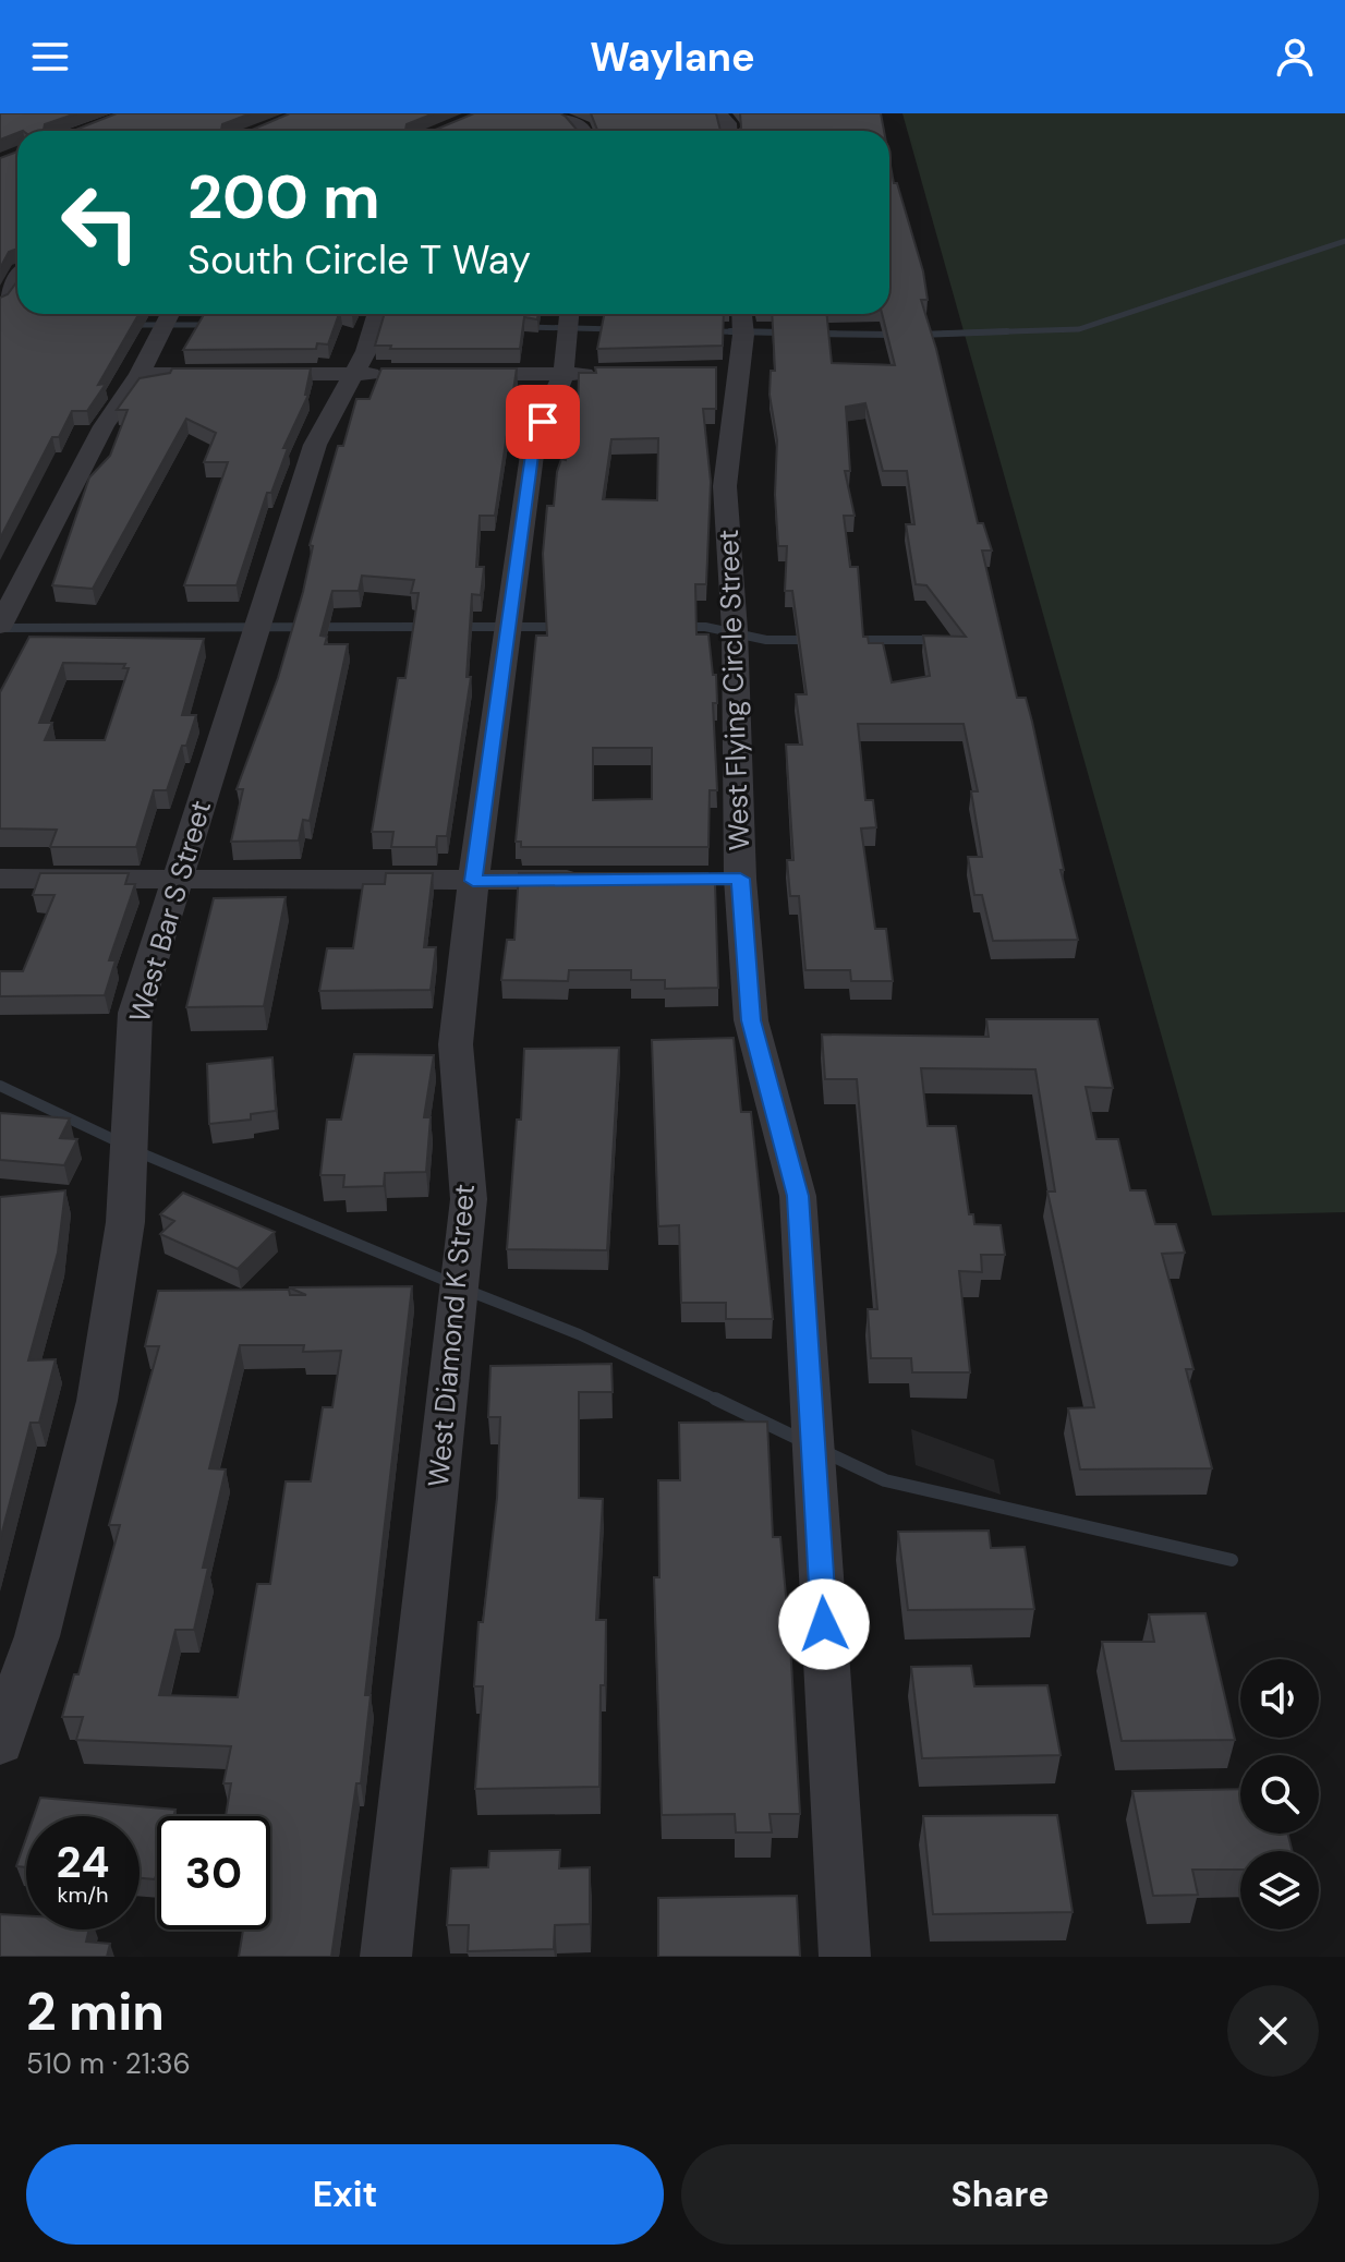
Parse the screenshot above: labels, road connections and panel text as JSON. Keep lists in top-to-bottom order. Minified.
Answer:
{"streets":{"street":["West Flying Circle Street","West Bar S Street","West Diamond K Street"]},"page":{"header":"Waylane","turn":["200 m","South Circle T Way"],"speed":"24 km/h","limit":"30","heading":["2 min","510 m · 21:36"],"buttons":["Exit","Share"]}}
